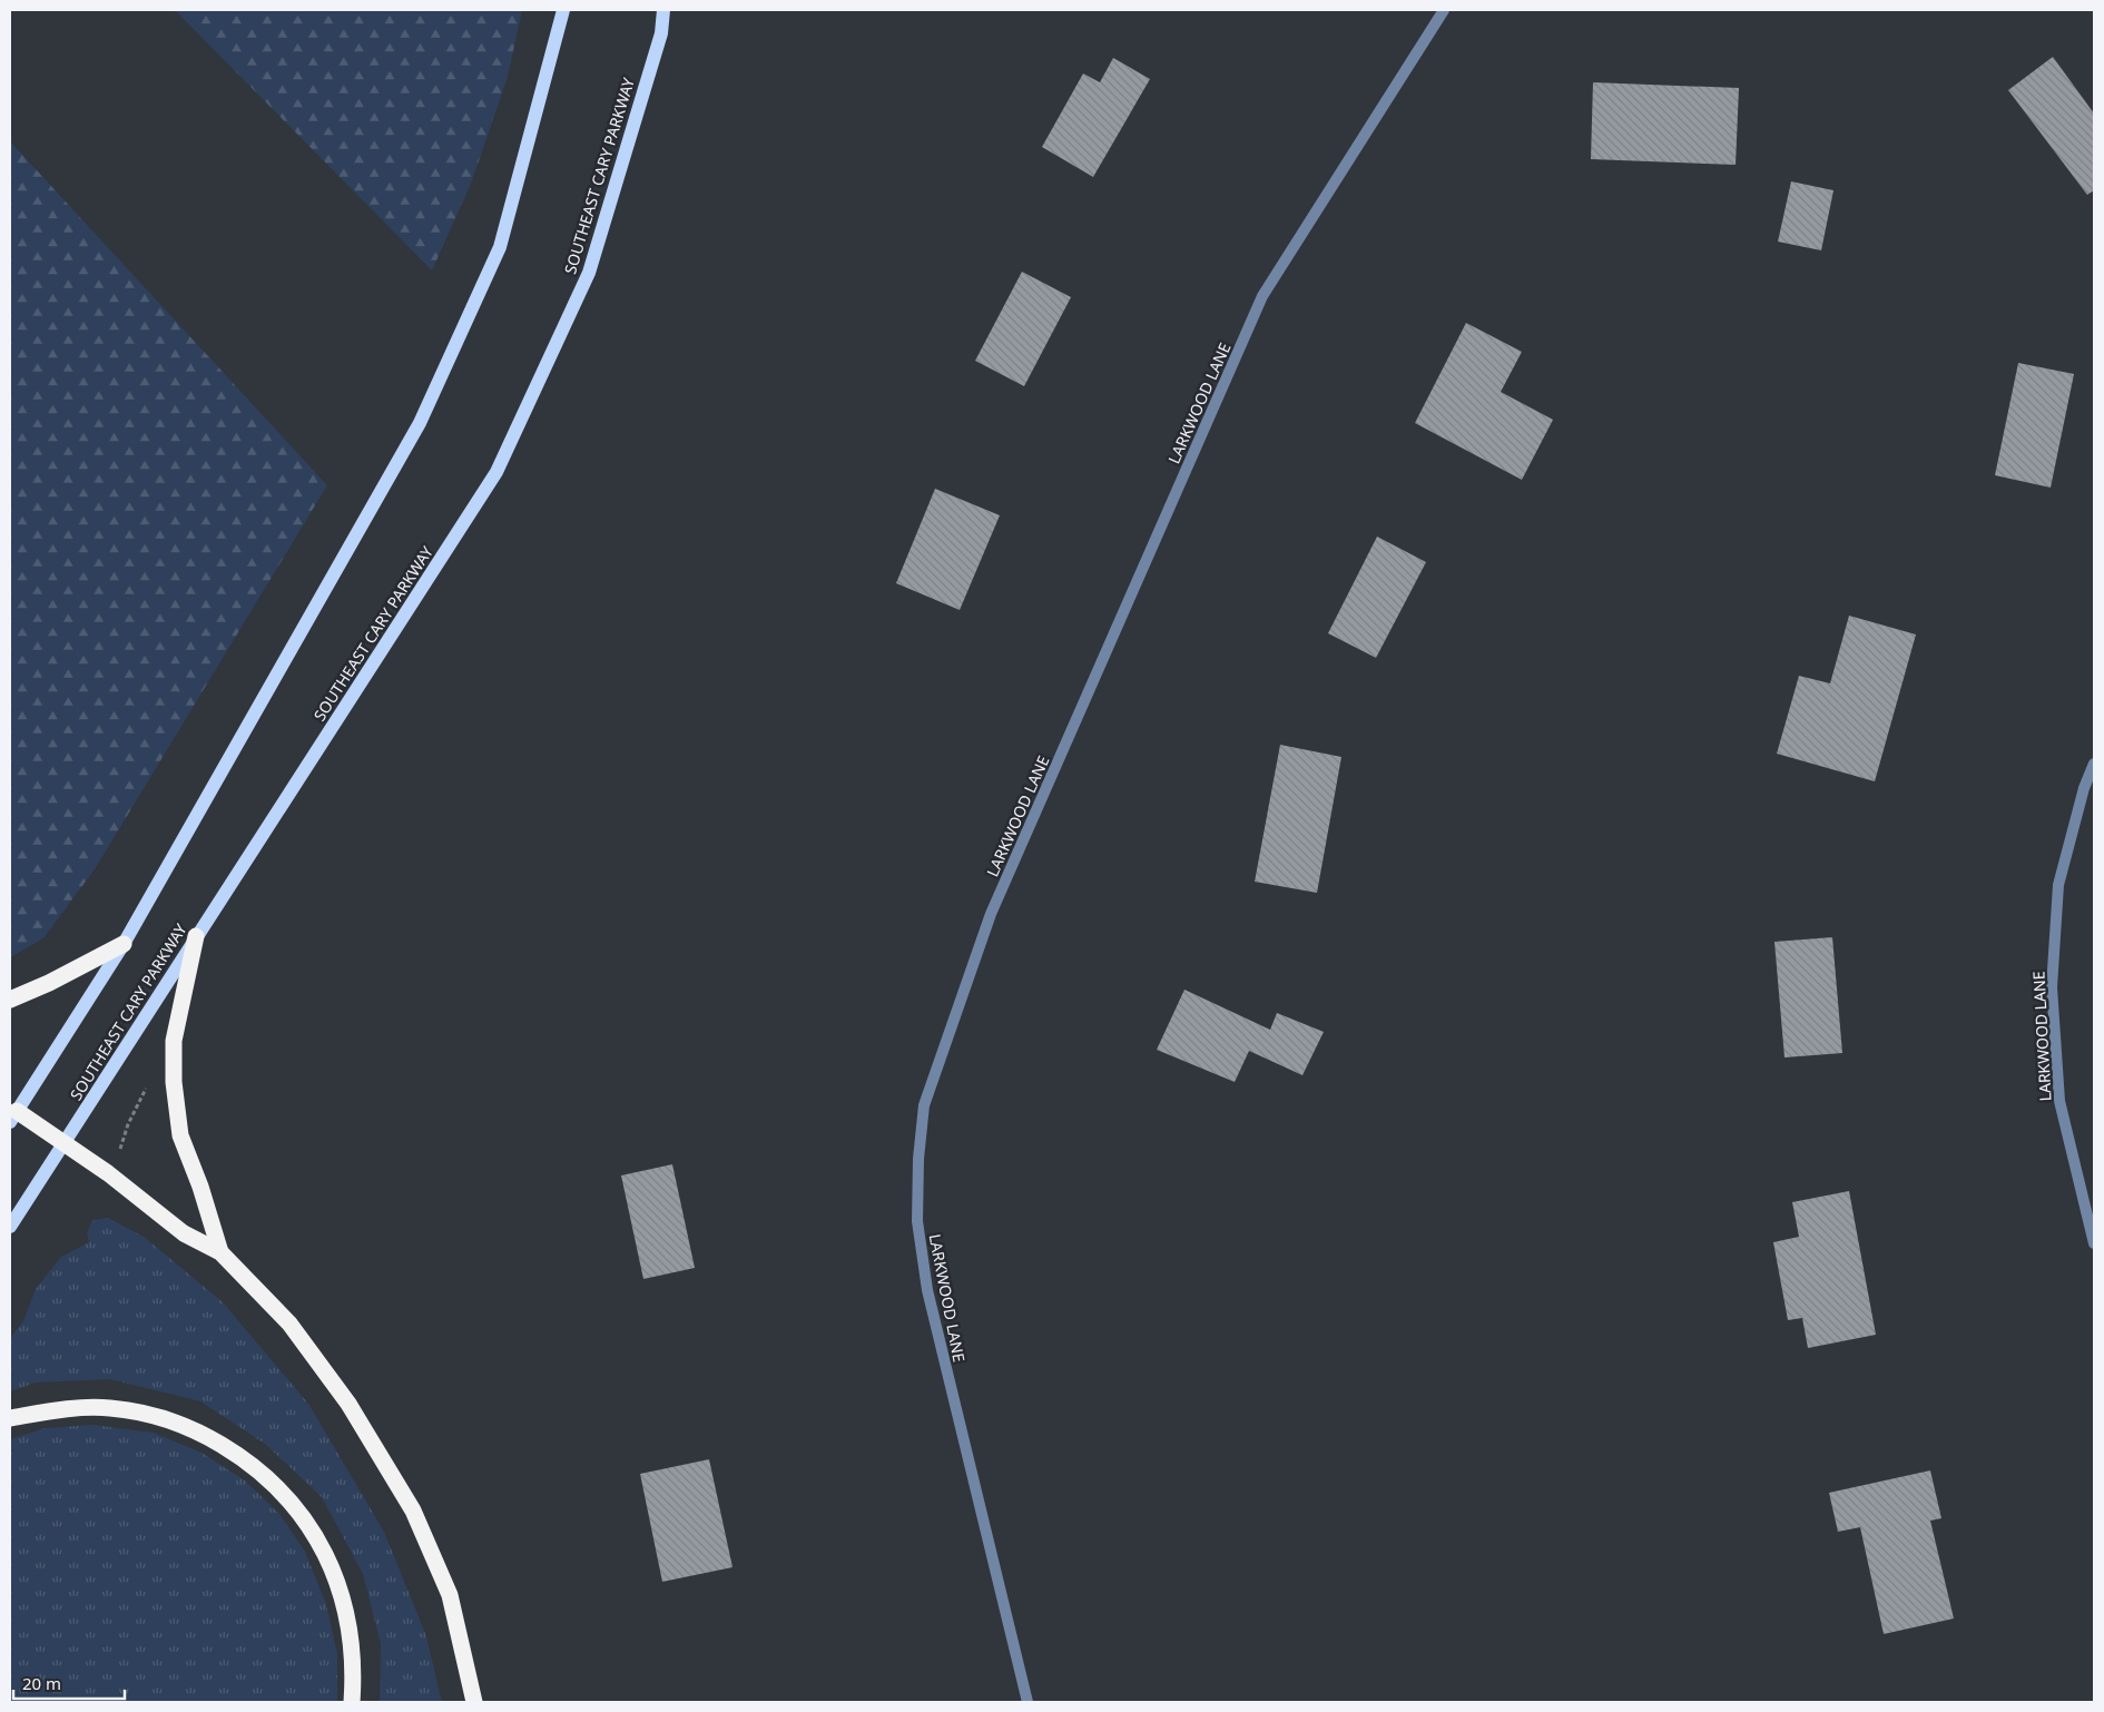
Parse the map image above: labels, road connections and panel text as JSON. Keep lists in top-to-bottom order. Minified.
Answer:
{"streets":{"main road":["SOUTHEAST CARY PARKWAY"],"street":["LARKWOOD LANE"]},"scale_bar":"20 m"}
